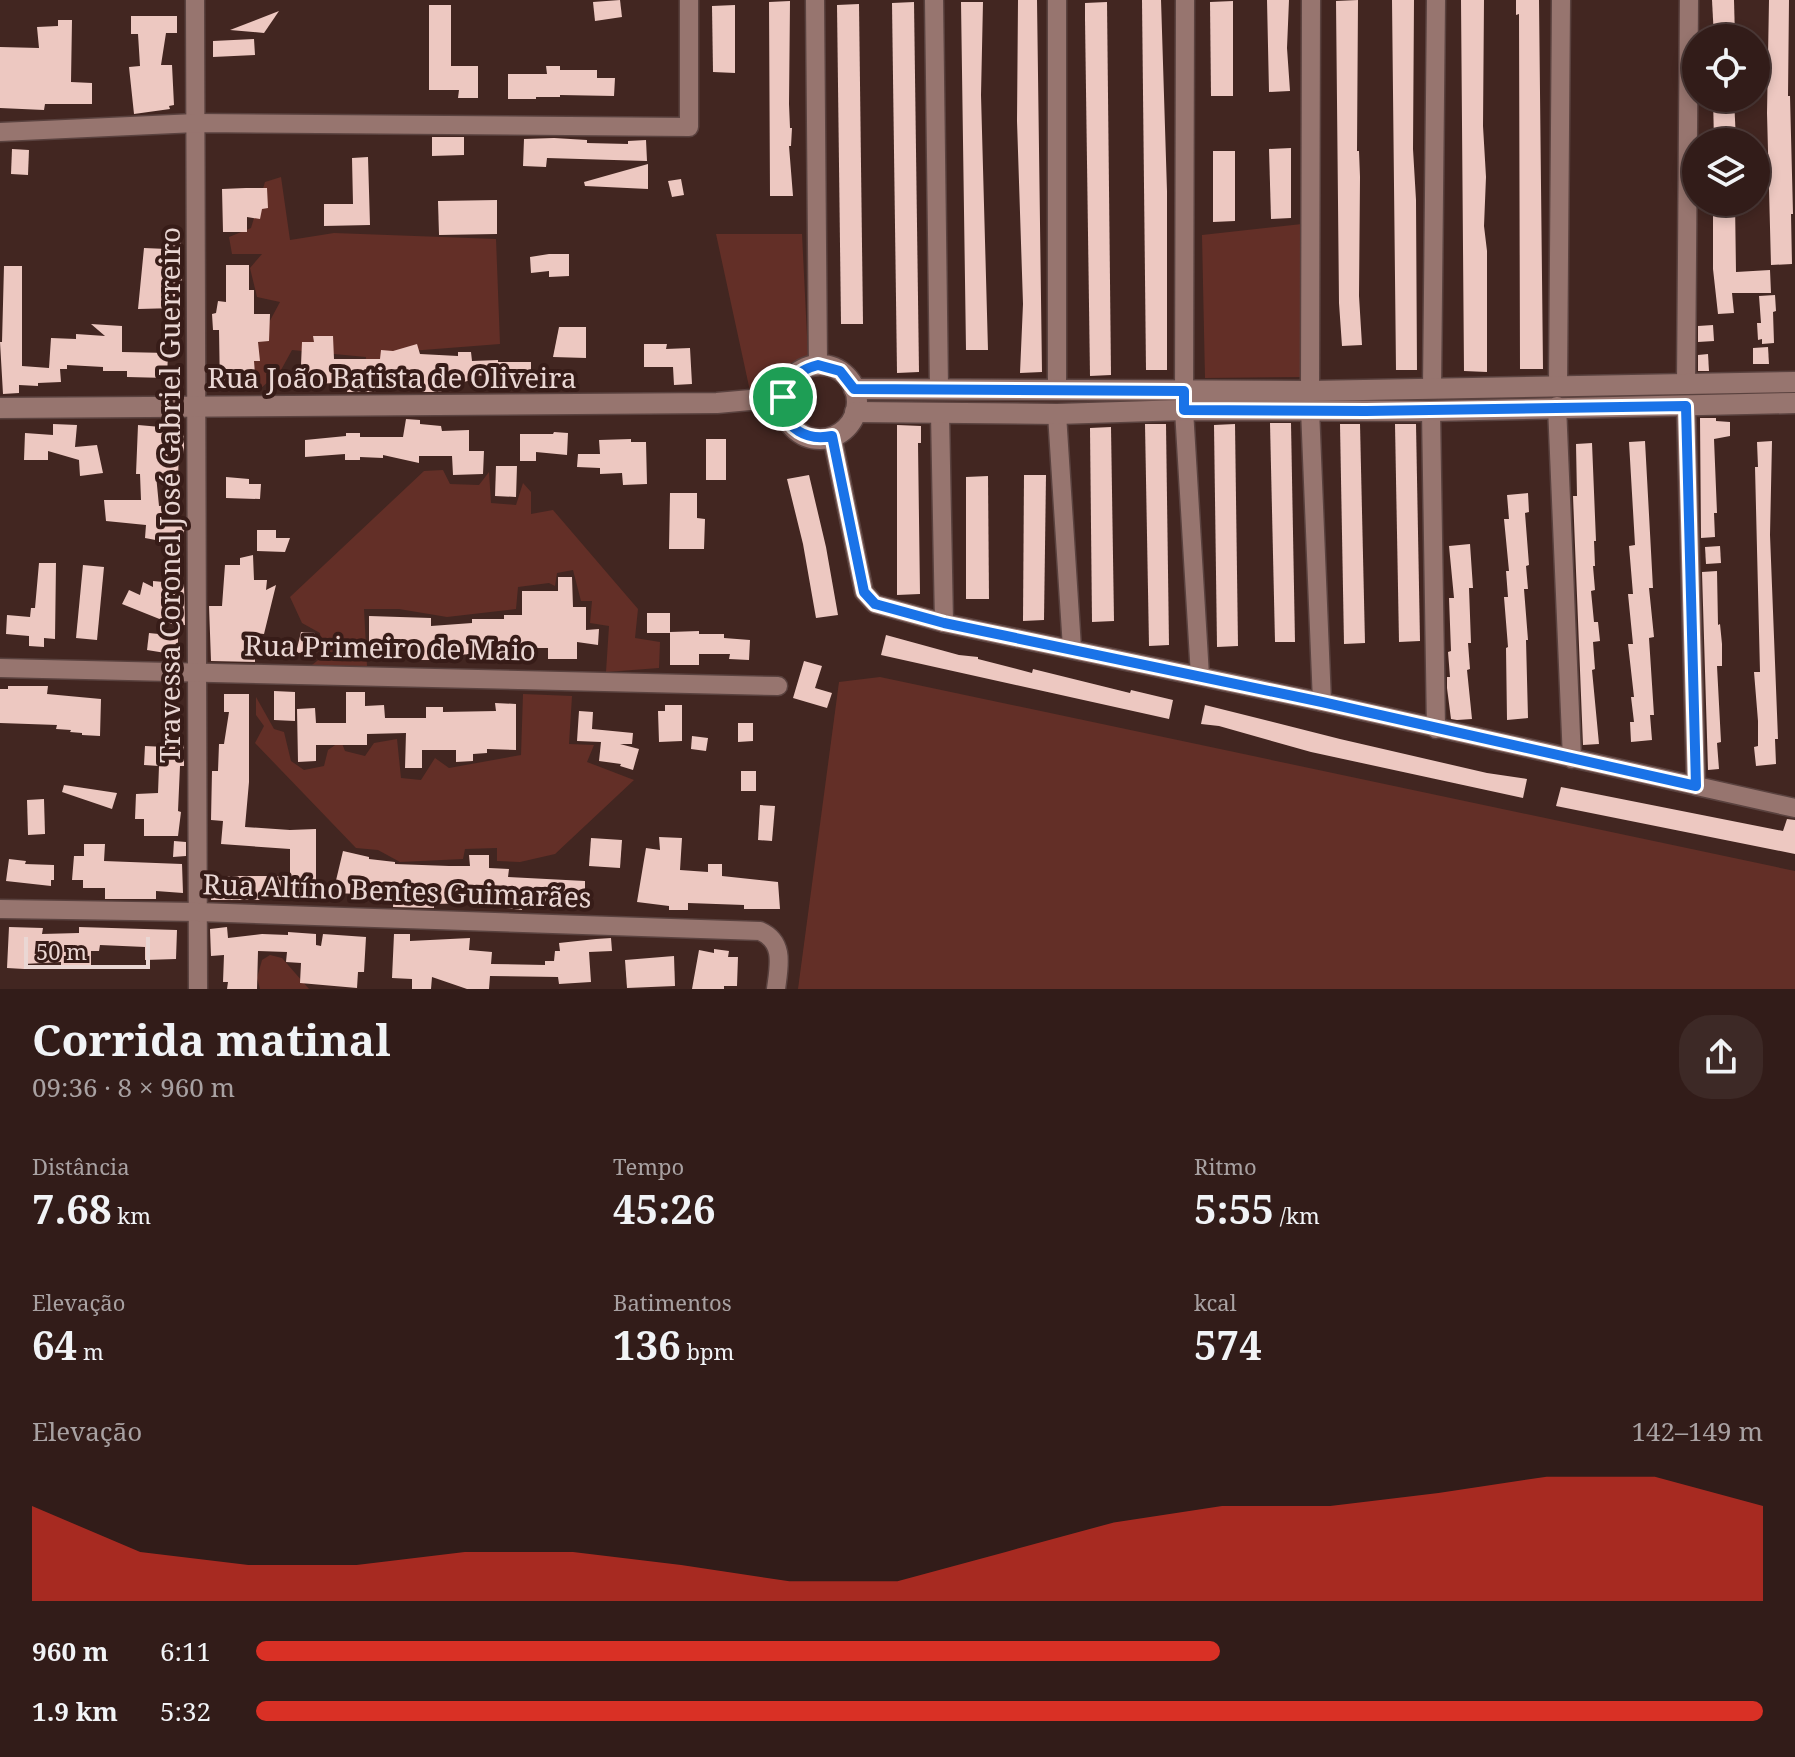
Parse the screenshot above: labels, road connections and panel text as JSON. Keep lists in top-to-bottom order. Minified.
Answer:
{"streets":{"street":["Rua João Batista de Oliveira","Travessa Coronel José Gabriel Guerreiro","Rua Primeiro de Maio","Rua Altíno Bentes Guimarães"]},"crossings":[["Rua João Batista de Oliveira","Travessa Coronel José Gabriel Guerreiro"],["Travessa Coronel José Gabriel Guerreiro","Rua Primeiro de Maio"],["Travessa Coronel José Gabriel Guerreiro","Rua Altíno Bentes Guimarães"]],"scale_bar":"50 m","page":{"scale":"50 m","heading":["Corrida matinal","09:36 · 8 × 960 m"],"stats":[["Distância","7.68 km"],["Tempo","45:26"],["Ritmo","5:55 /km"],["Elevação","64 m"],["Batimentos","136 bpm"],["kcal","574"]],"chart":["Elevação","142–149 m"],"list":[{"name":"960 m","note":"6:11"},{"name":"1.9 km","note":"5:32"}]}}
